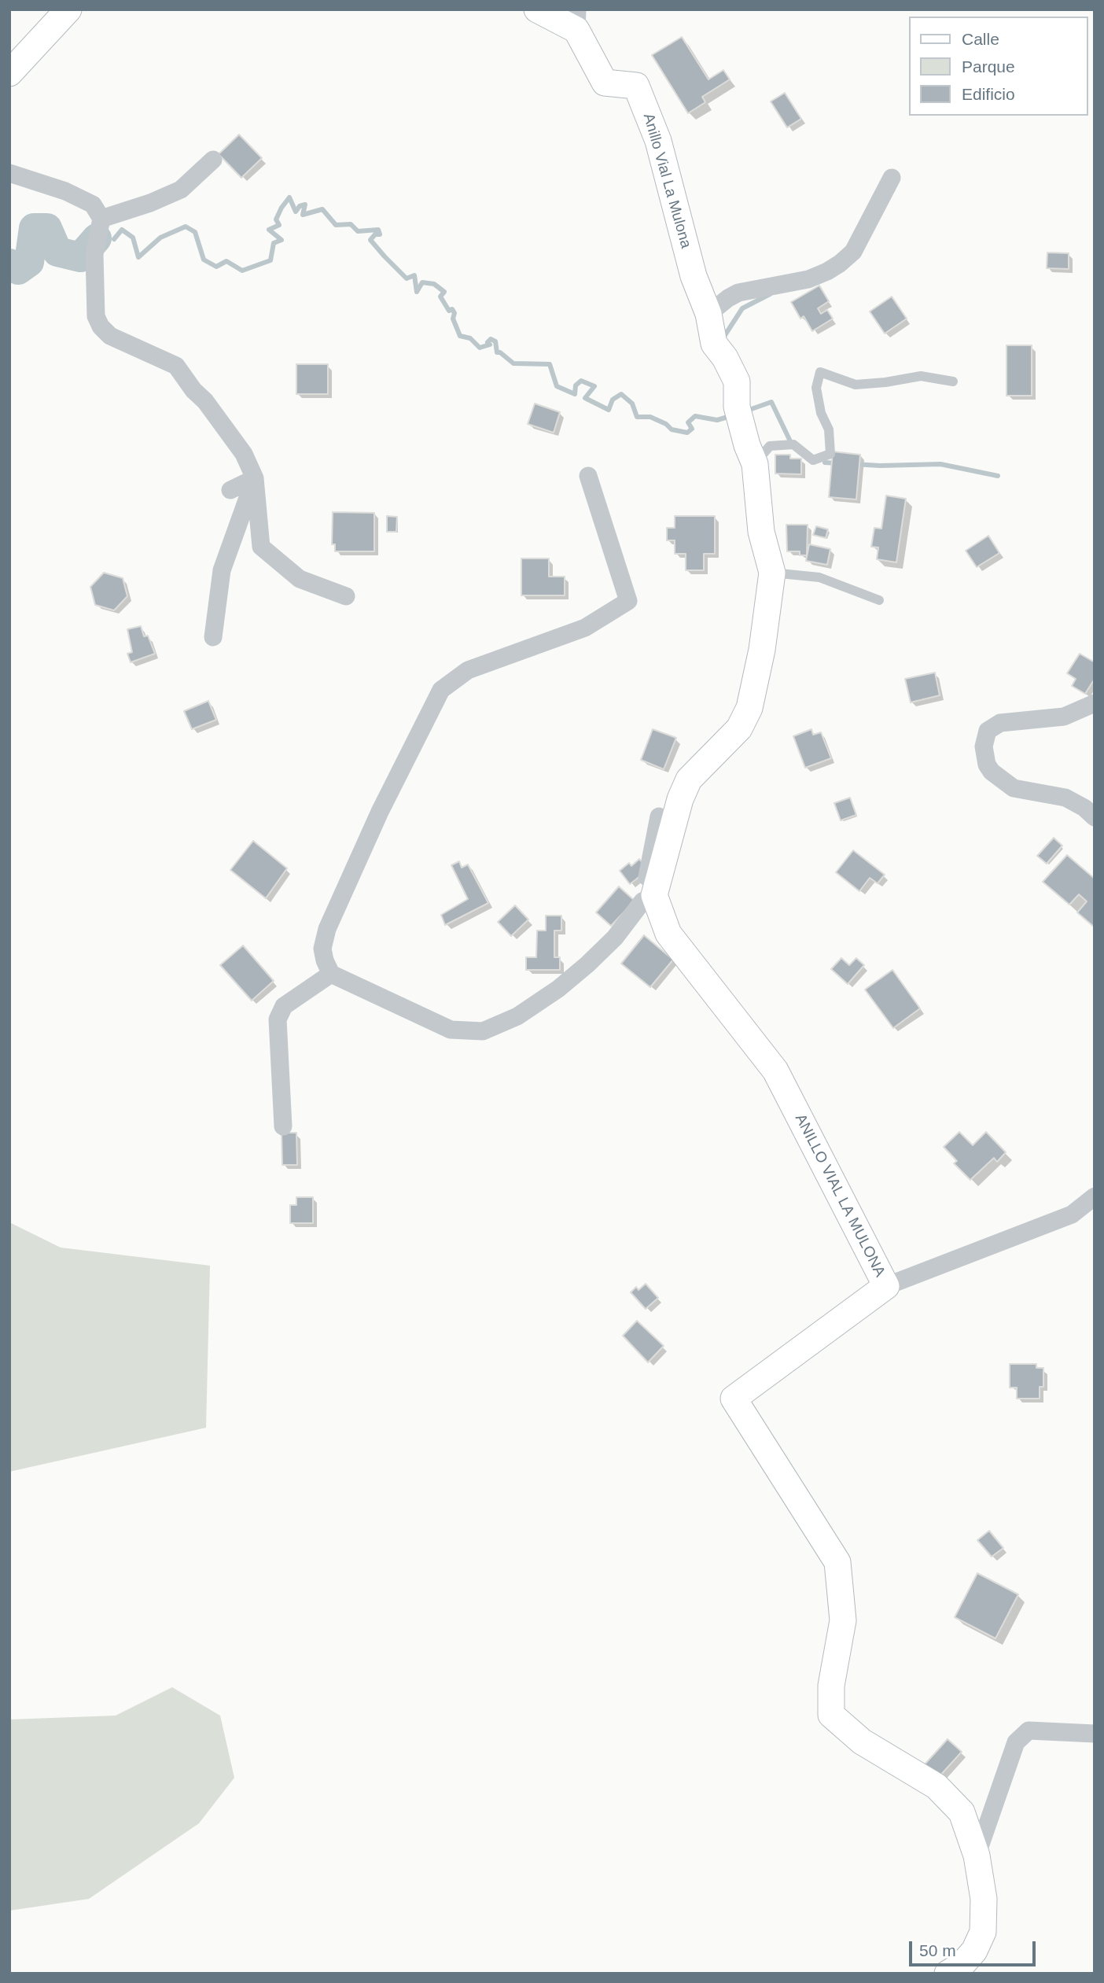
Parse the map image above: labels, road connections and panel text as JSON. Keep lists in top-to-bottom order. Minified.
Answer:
{"streets":{"street":["Anillo Vial La Mulona","ANILLO VIAL LA MULONA"]},"legend":["Calle","Parque","Edificio"],"scale_bar":"50 m"}
